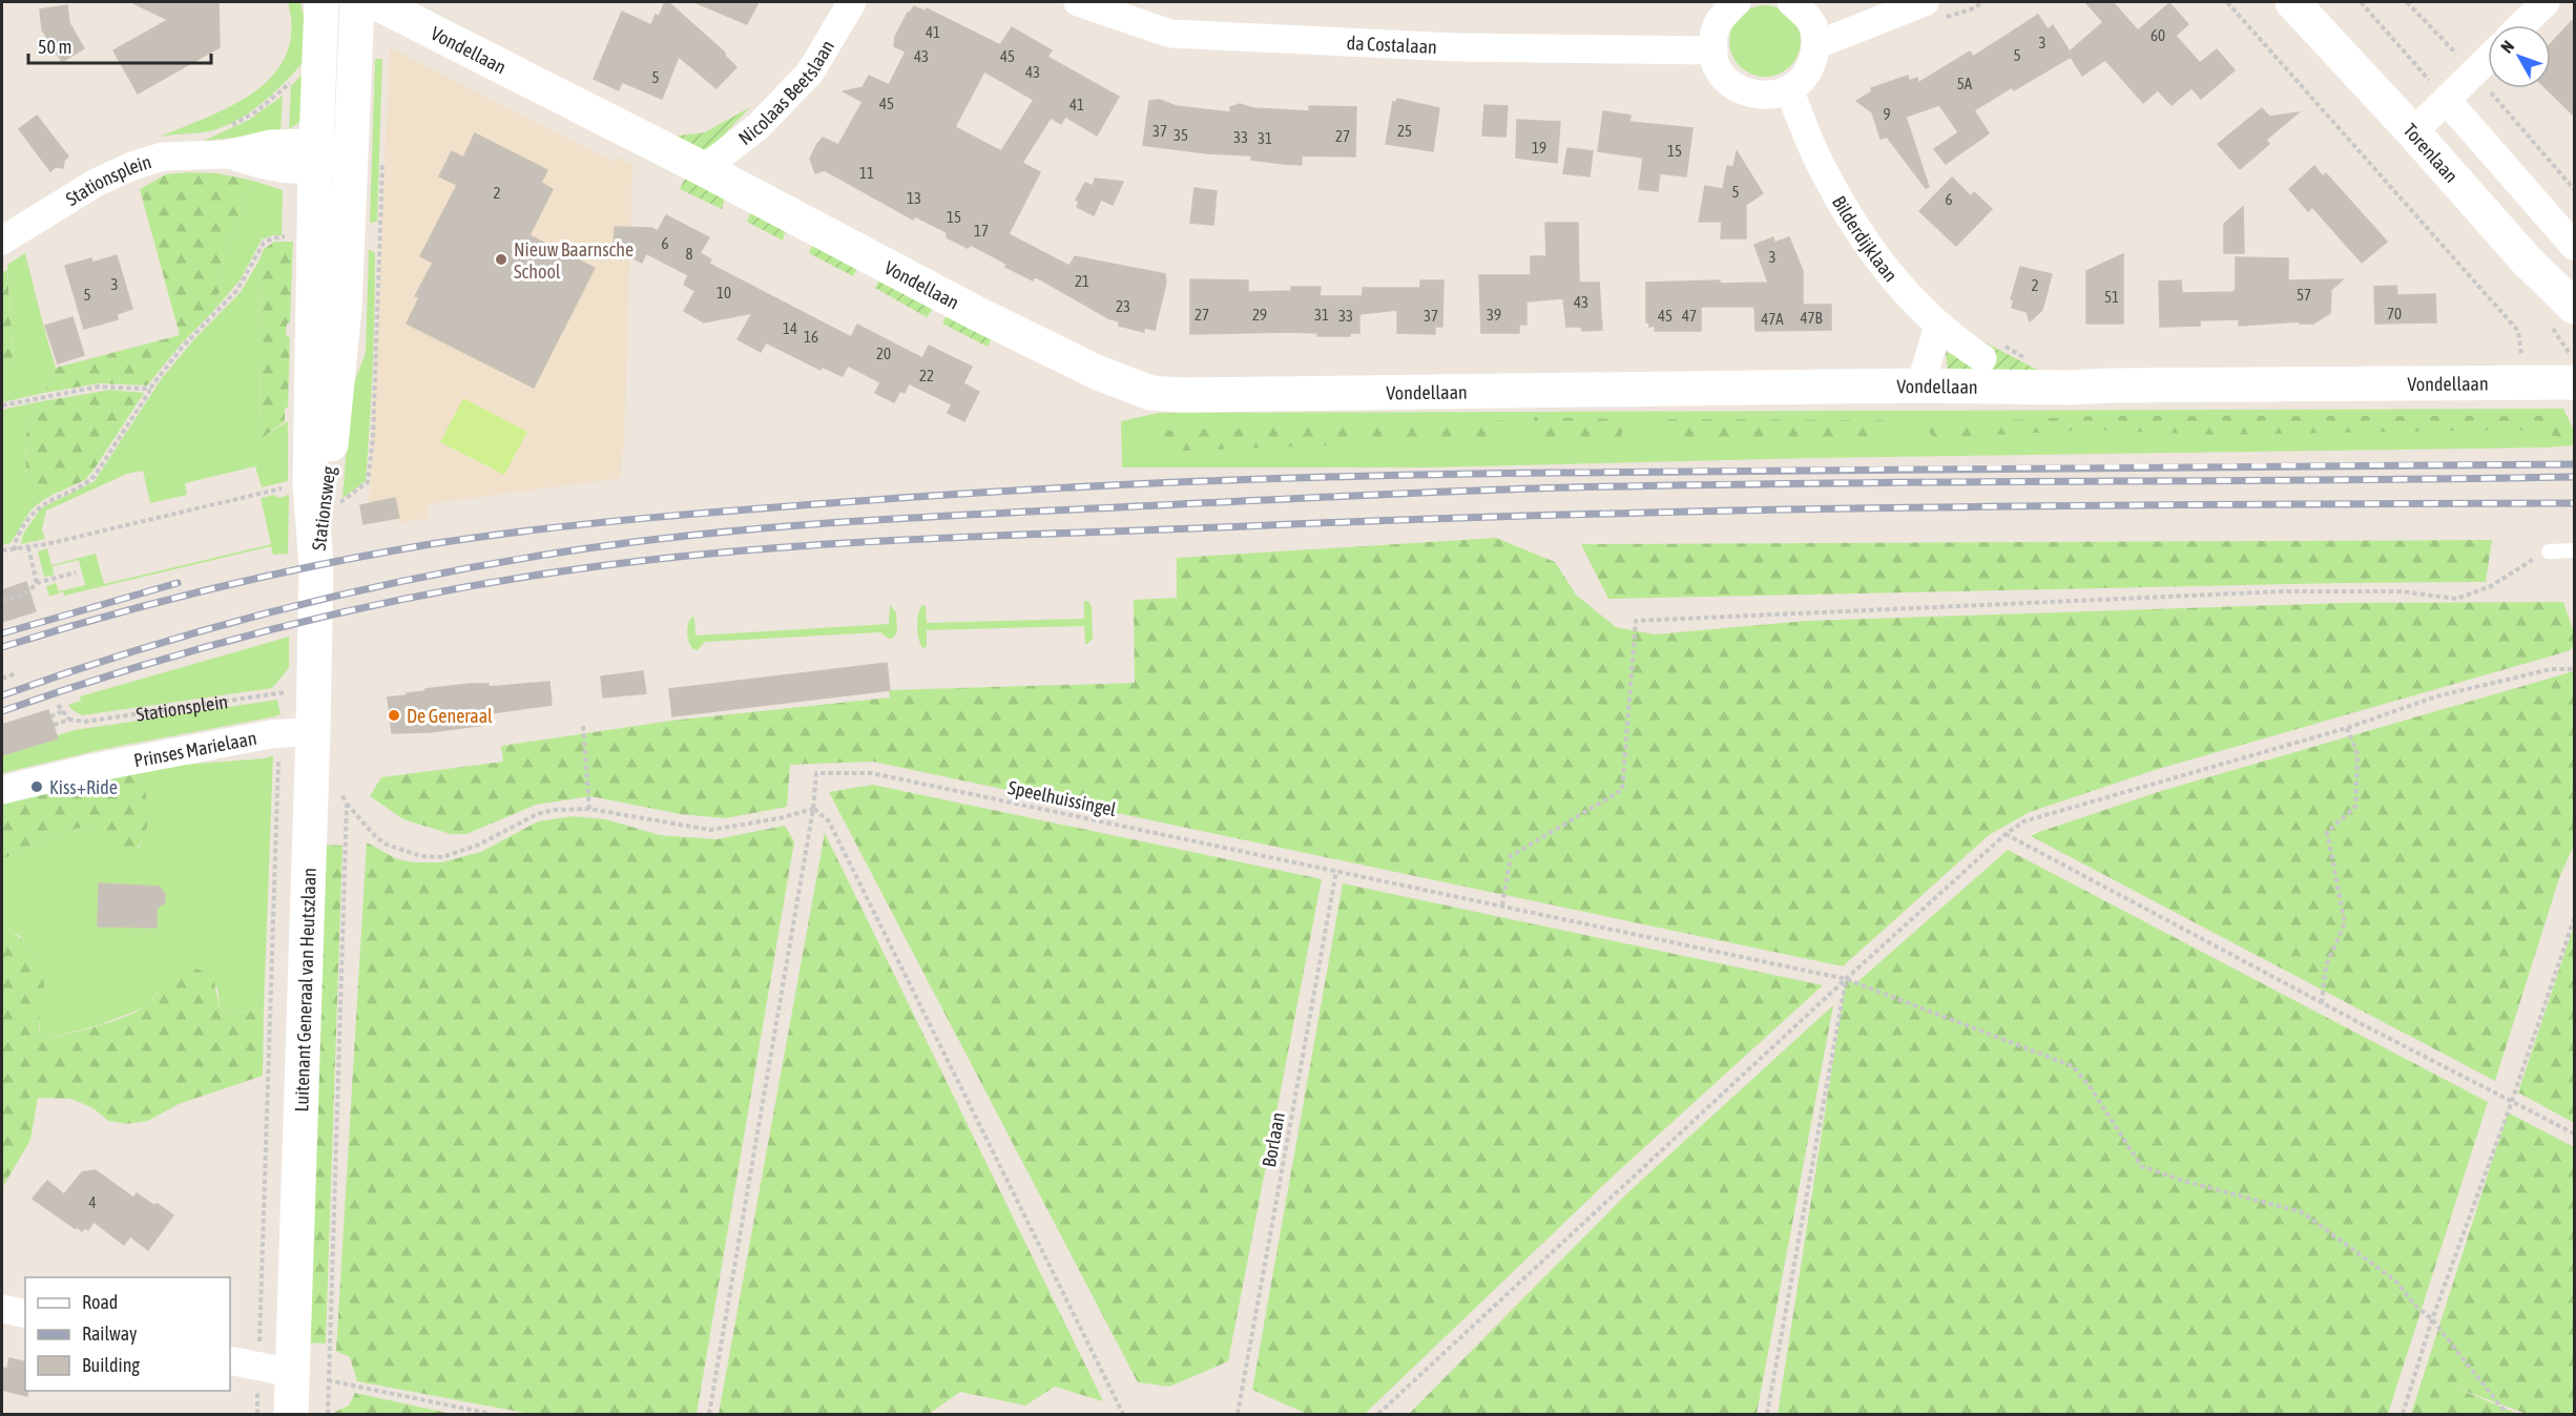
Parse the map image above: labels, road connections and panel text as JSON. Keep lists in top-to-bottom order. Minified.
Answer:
{"streets":{"main road":["Vondellaan","Torenlaan","Stationsweg","Luitenant Generaal van Heutszlaan"],"street":["da Costalaan","Nicolaas Beetslaan","Stationsplein","Bilderdijklaan","Prinses Marielaan"],"path":["Speelhuissingel","Borlaan"]},"crossings":[["Vondellaan","Nicolaas Beetslaan"],["Stationsplein","Stationsweg"],["Stationsweg","Luitenant Generaal van Heutszlaan"],["Prinses Marielaan","Luitenant Generaal van Heutszlaan"],["Speelhuissingel","Borlaan"]],"places":["Nieuw Baarnsche School","De Generaal","Kiss+Ride"],"house_numbers":["41","60","3","5","43","45","43","5","5A","45","41","9","37","25","35","27","33","31","19","15","11","5","2","13","6","15","17","6","8","3","21","3","2","10","5","57","51","43","23","70","27","29","31","39","33","37","45","47","47B","47A","14","16","20","22","4"],"legend":["Road","Railway","Building"],"scale_bar":"50 m","north":"top left"}
